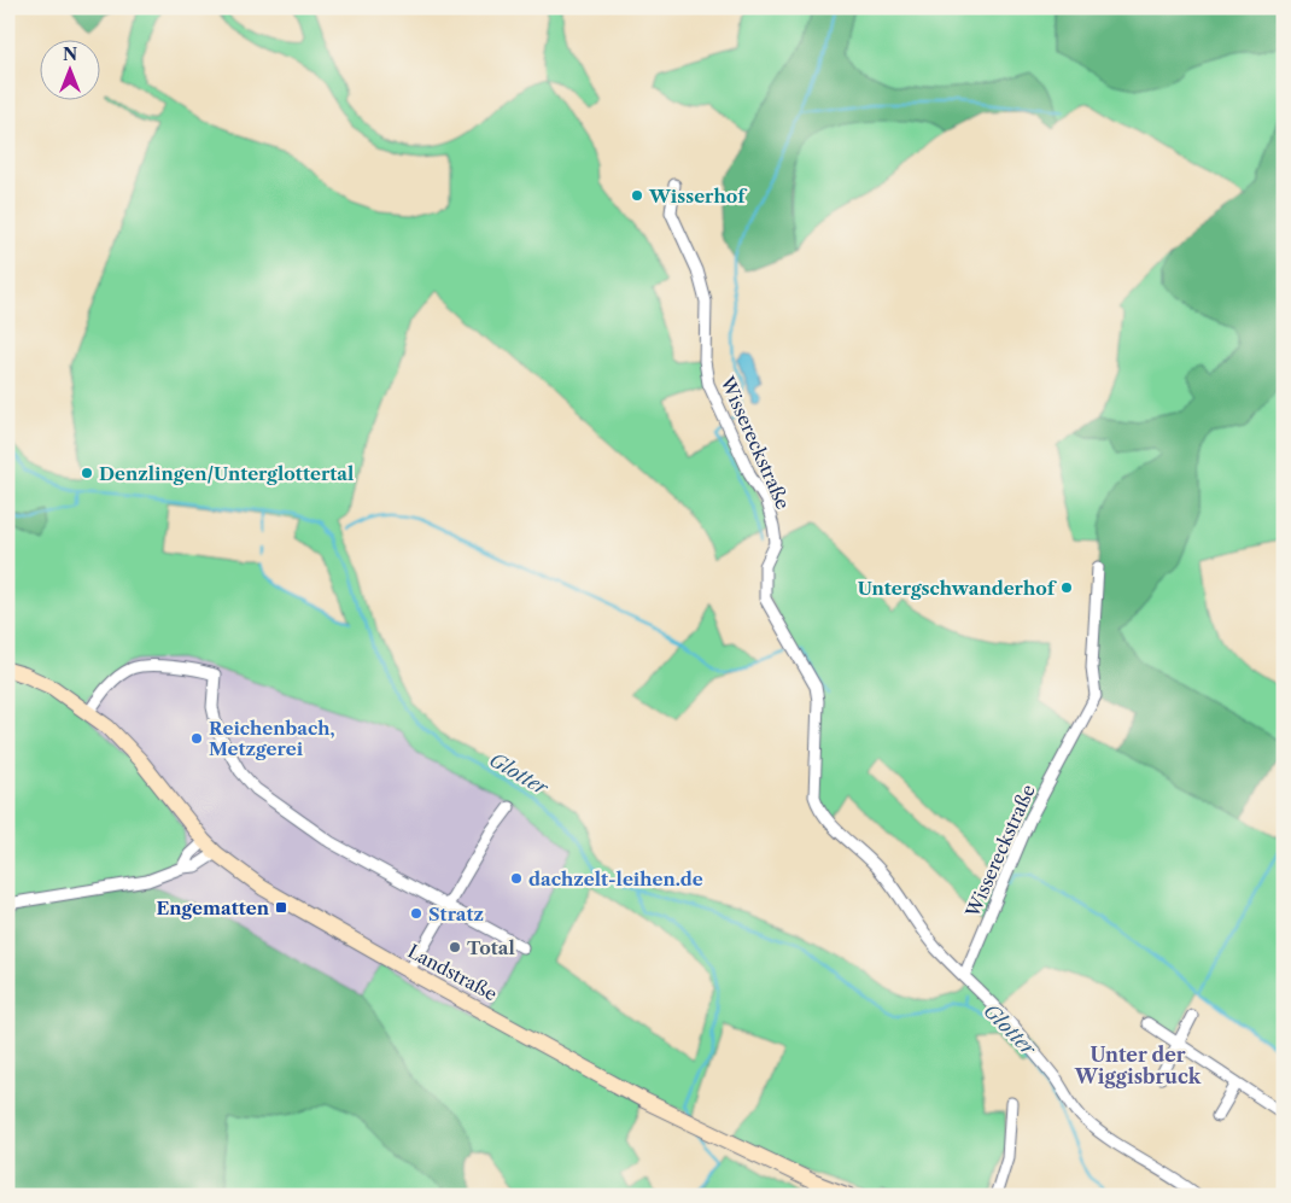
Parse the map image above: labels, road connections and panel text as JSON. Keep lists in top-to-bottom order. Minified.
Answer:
{"streets":{"main road":["Landstraße"],"street":["Wissereckstraße"]},"districts":["Unter der Wiggisbruck"],"water":["Glotter"],"places":{"other":["Wisserhof","Denzlingen/Unterglottertal","Untergschwanderhof","Reichenbach, Metzgerei","dachzelt-leihen.de","Stratz","Total"],"transit":["Engematten"]},"north":"top"}
